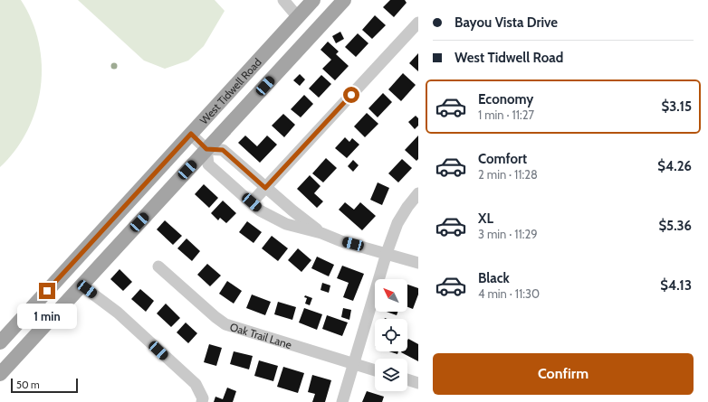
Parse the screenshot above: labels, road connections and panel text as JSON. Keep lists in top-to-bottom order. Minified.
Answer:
{"streets":{"main road":["West Tidwell Road"],"street":["Oak Trail Lane"]},"scale_bar":"50 m","north":"top left","page":{"banner":["Bayou Vista Drive","West Tidwell Road"],"list":[{"name":"Economy","note":"1 min · 11:27","value":"$3.15"},{"name":"Comfort","note":"2 min · 11:28","value":"$4.26"},{"name":"XL","note":"3 min · 11:29","value":"$5.36"},{"name":"Black","note":"4 min · 11:30","value":"$4.13"}],"bubble":"1 min","buttons":"Confirm","scale":"50 m"}}
